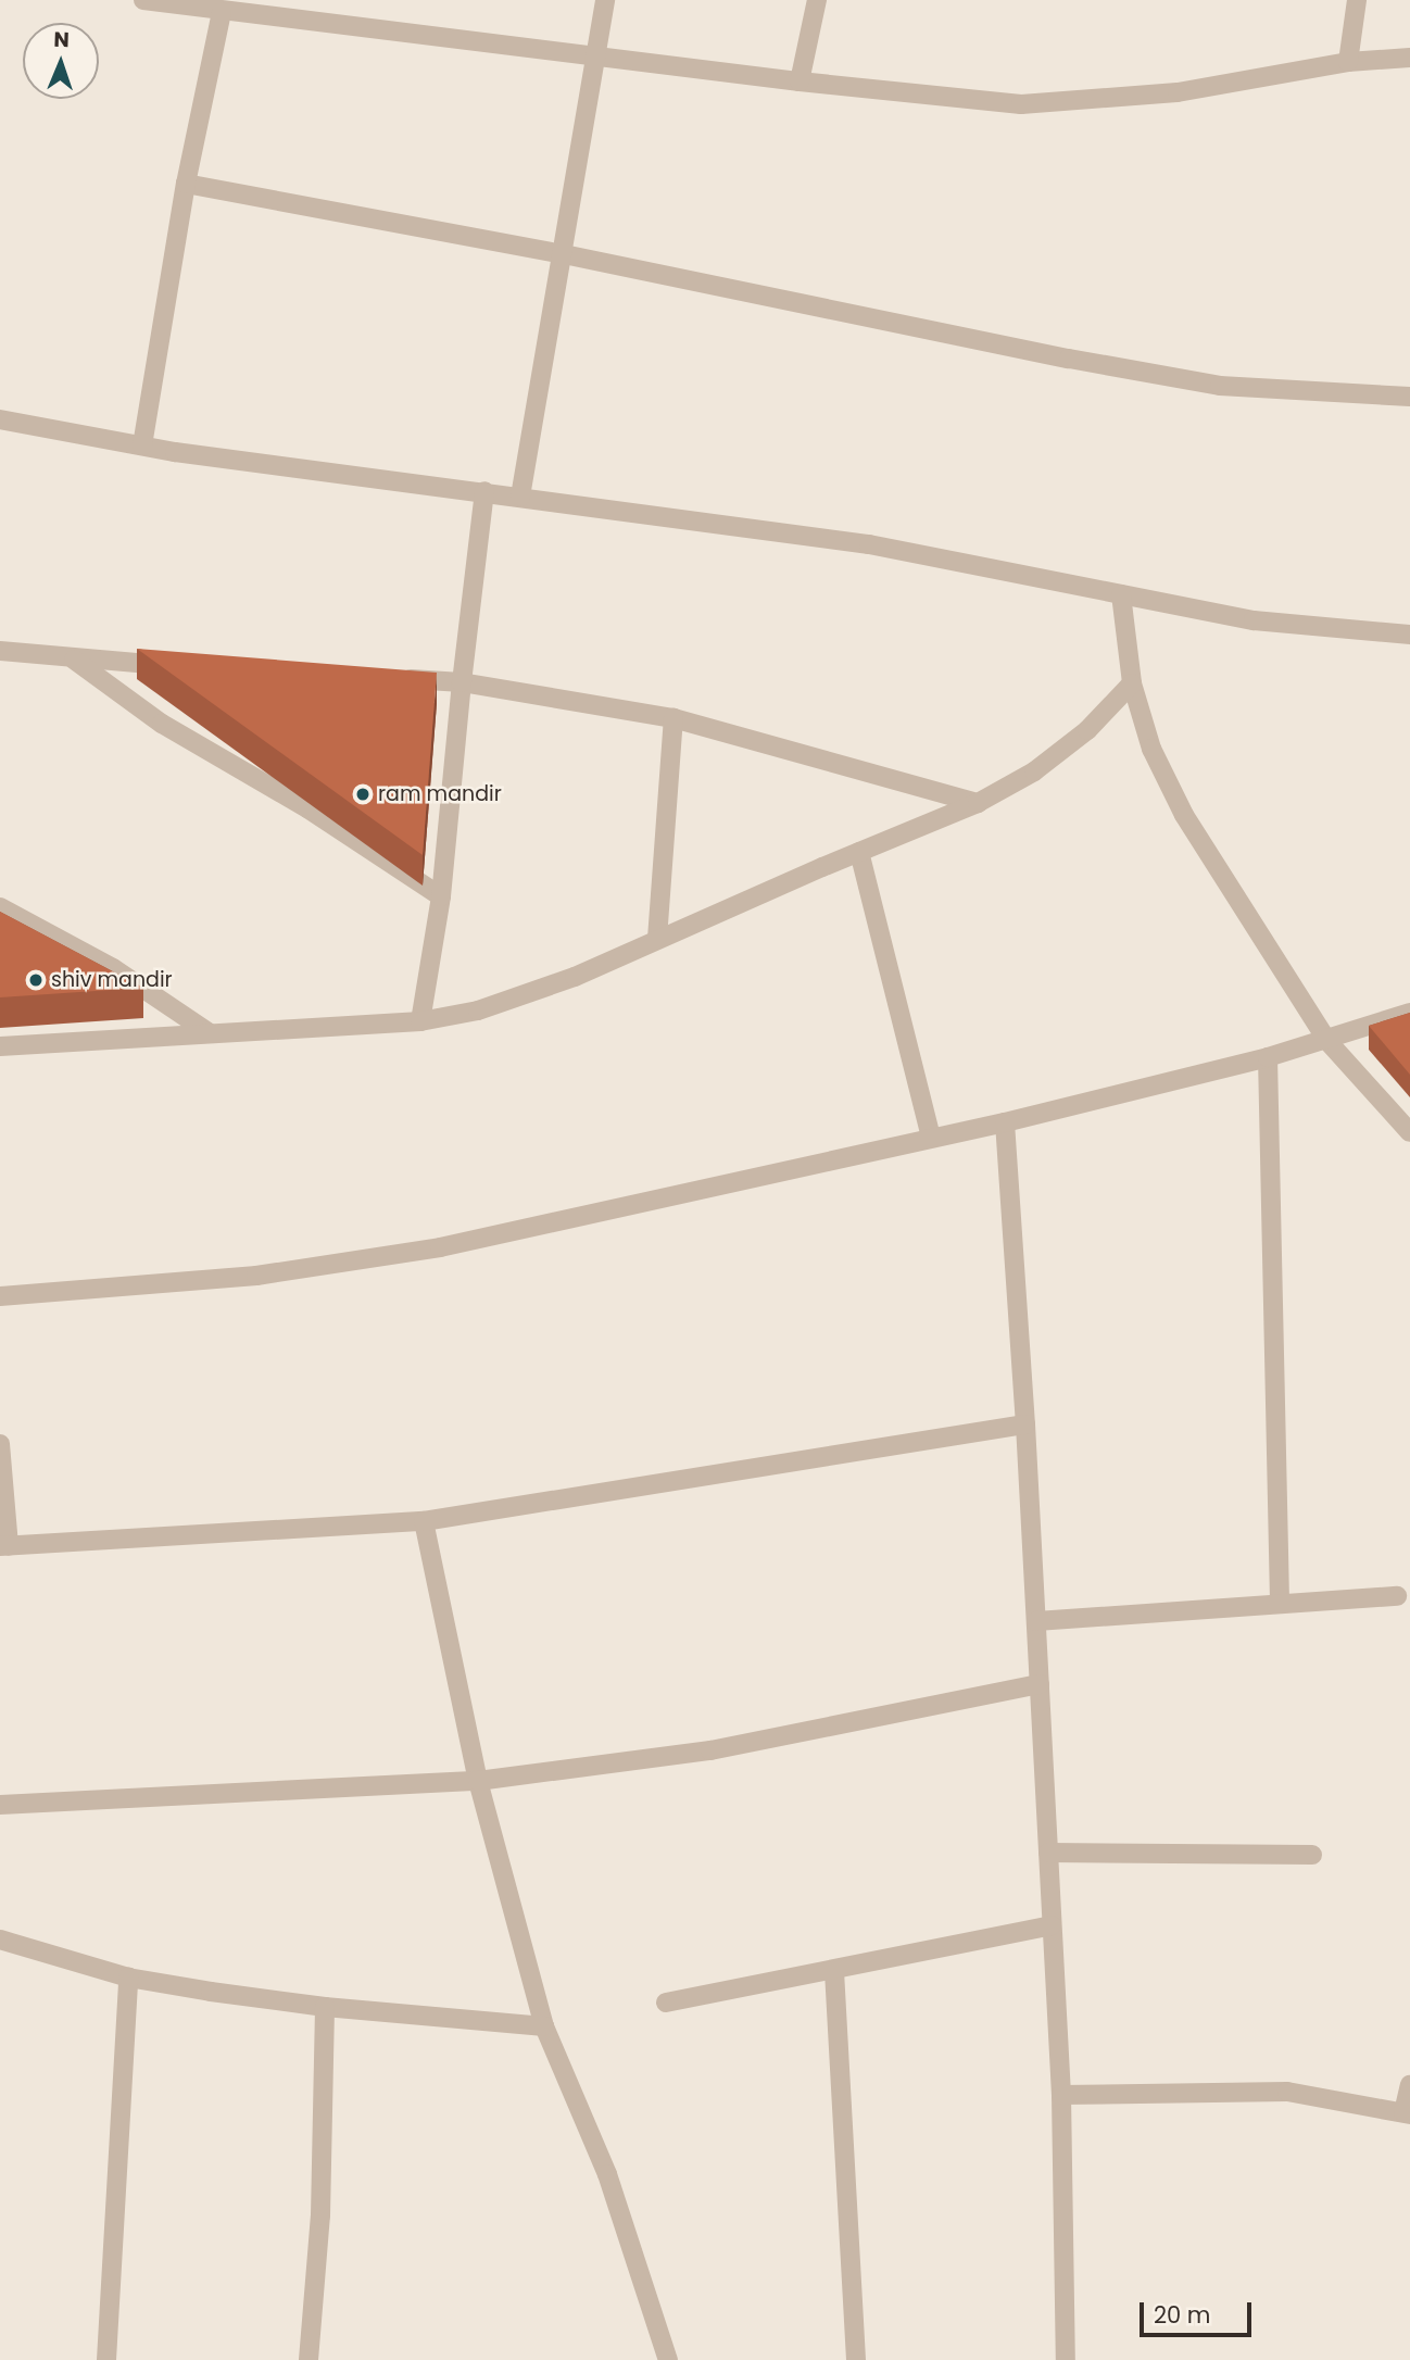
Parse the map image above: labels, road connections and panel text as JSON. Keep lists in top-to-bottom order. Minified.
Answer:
{"places":["ram mandir","shiv mandir"],"scale_bar":"20 m","north":"top"}
